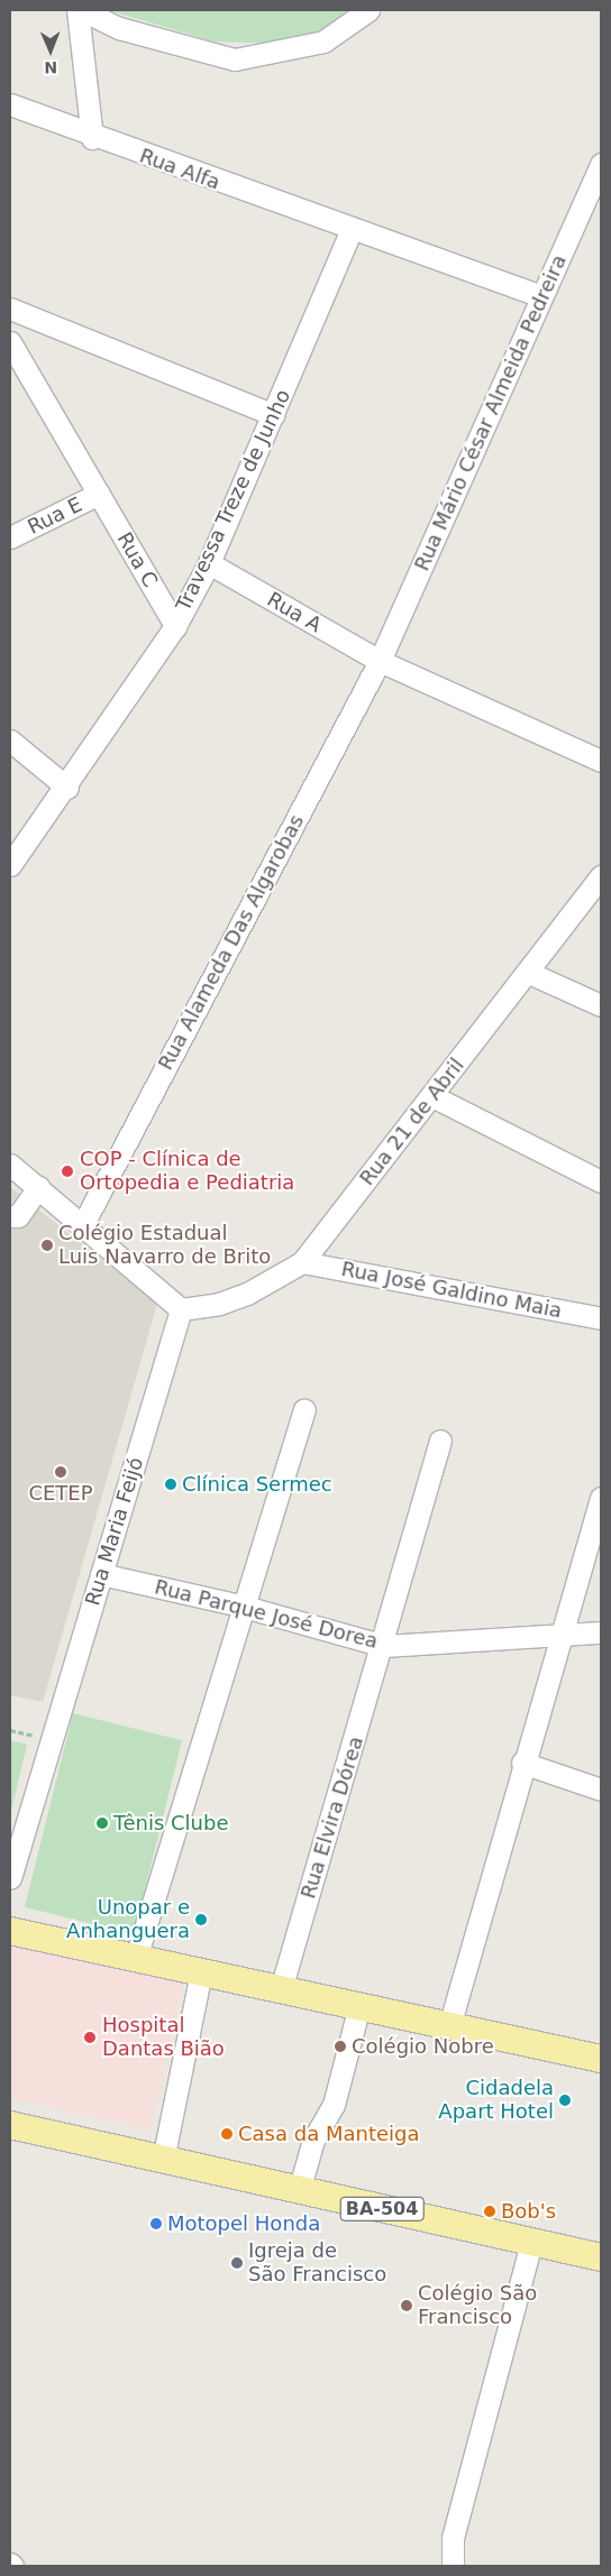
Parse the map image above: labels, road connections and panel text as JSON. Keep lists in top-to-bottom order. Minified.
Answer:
{"streets":{"main road":["BA-504"],"street":["Rua Alfa","Rua Mário César Almeida Pedreira","Travessa Treze de Junho","Rua E","Rua C","Rua A","Rua Alameda Das Algarobas","Rua 21 de Abril","Rua José Galdino Maia","Rua Maria Feijó","Rua Parque José Dorea","Rua Elvira Dórea"]},"crossings":[["Rua Alfa","Rua Mário César Almeida Pedreira"],["Rua Alfa","Travessa Treze de Junho"],["Rua Mário César Almeida Pedreira","Rua A"],["Rua Mário César Almeida Pedreira","Rua Alameda Das Algarobas"],["Travessa Treze de Junho","Rua C"],["Travessa Treze de Junho","Rua A"],["Rua E","Rua C"],["Rua A","Rua Alameda Das Algarobas"],["Rua 21 de Abril","Rua José Galdino Maia"],["Rua 21 de Abril","Rua Maria Feijó"],["Rua Maria Feijó","Rua Parque José Dorea"],["Rua Parque José Dorea","Rua Elvira Dórea"]],"places":["COP - Clínica de Ortopedia e Pediatria","Colégio Estadual Luis Navarro de Brito","CETEP","Clínica Sermec","Tênis Clube","Unopar e Anhanguera","Hospital Dantas Bião","Colégio Nobre","Cidadela Apart Hotel","Casa da Manteiga","Bob's","Motopel Honda","Igreja de São Francisco","Colégio São Francisco"],"north":"bottom"}
